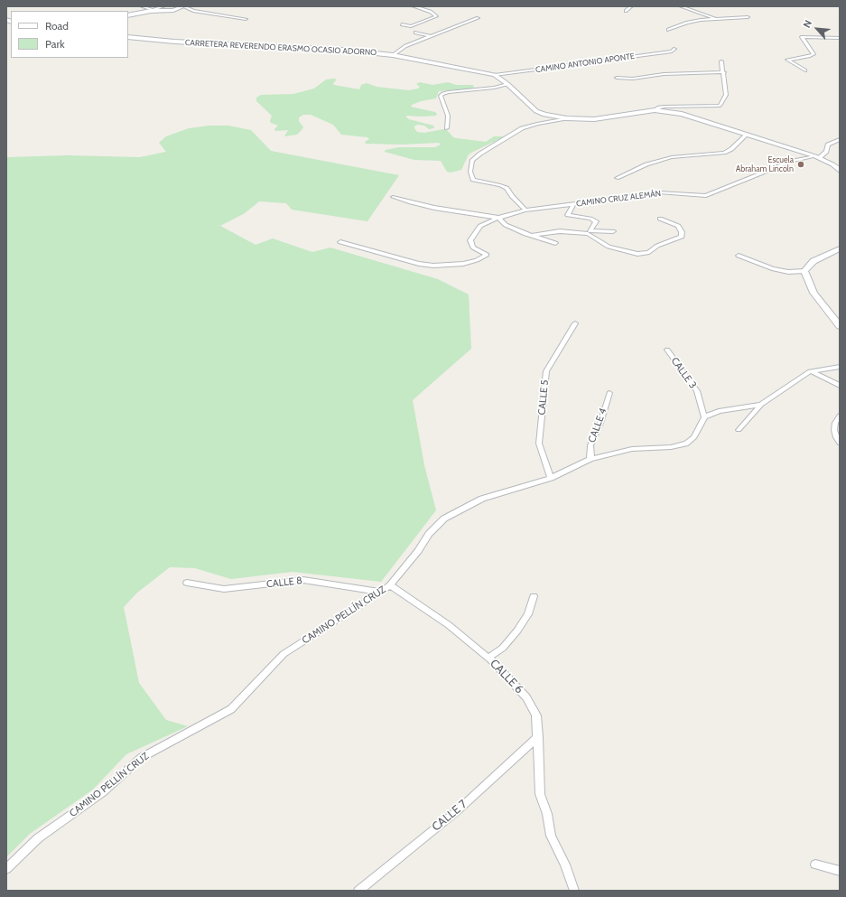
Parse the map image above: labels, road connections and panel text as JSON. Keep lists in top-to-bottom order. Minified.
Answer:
{"streets":{"street":["CARRETERA REVERENDO ERASMO OCASIO ADORNO","CAMINO ANTONIO APONTE","CAMINO CRUZ ALEMÁN","CALLE 3","CALLE 5","CALLE 4","CALLE 8","CAMINO PELLÍN CRUZ","CALLE 6","CALLE 7"]},"crossings":[["CARRETERA REVERENDO ERASMO OCASIO ADORNO","CAMINO ANTONIO APONTE"],["CARRETERA REVERENDO ERASMO OCASIO ADORNO","CAMINO CRUZ ALEMÁN"],["CALLE 3","CAMINO PELLÍN CRUZ"],["CALLE 5","CAMINO PELLÍN CRUZ"],["CALLE 4","CAMINO PELLÍN CRUZ"],["CALLE 8","CAMINO PELLÍN CRUZ"],["CAMINO PELLÍN CRUZ","CALLE 6"],["CALLE 6","CALLE 7"]],"places":["Escuela Abraham Lincoln"],"legend":["Road","Park"],"north":"top left"}
